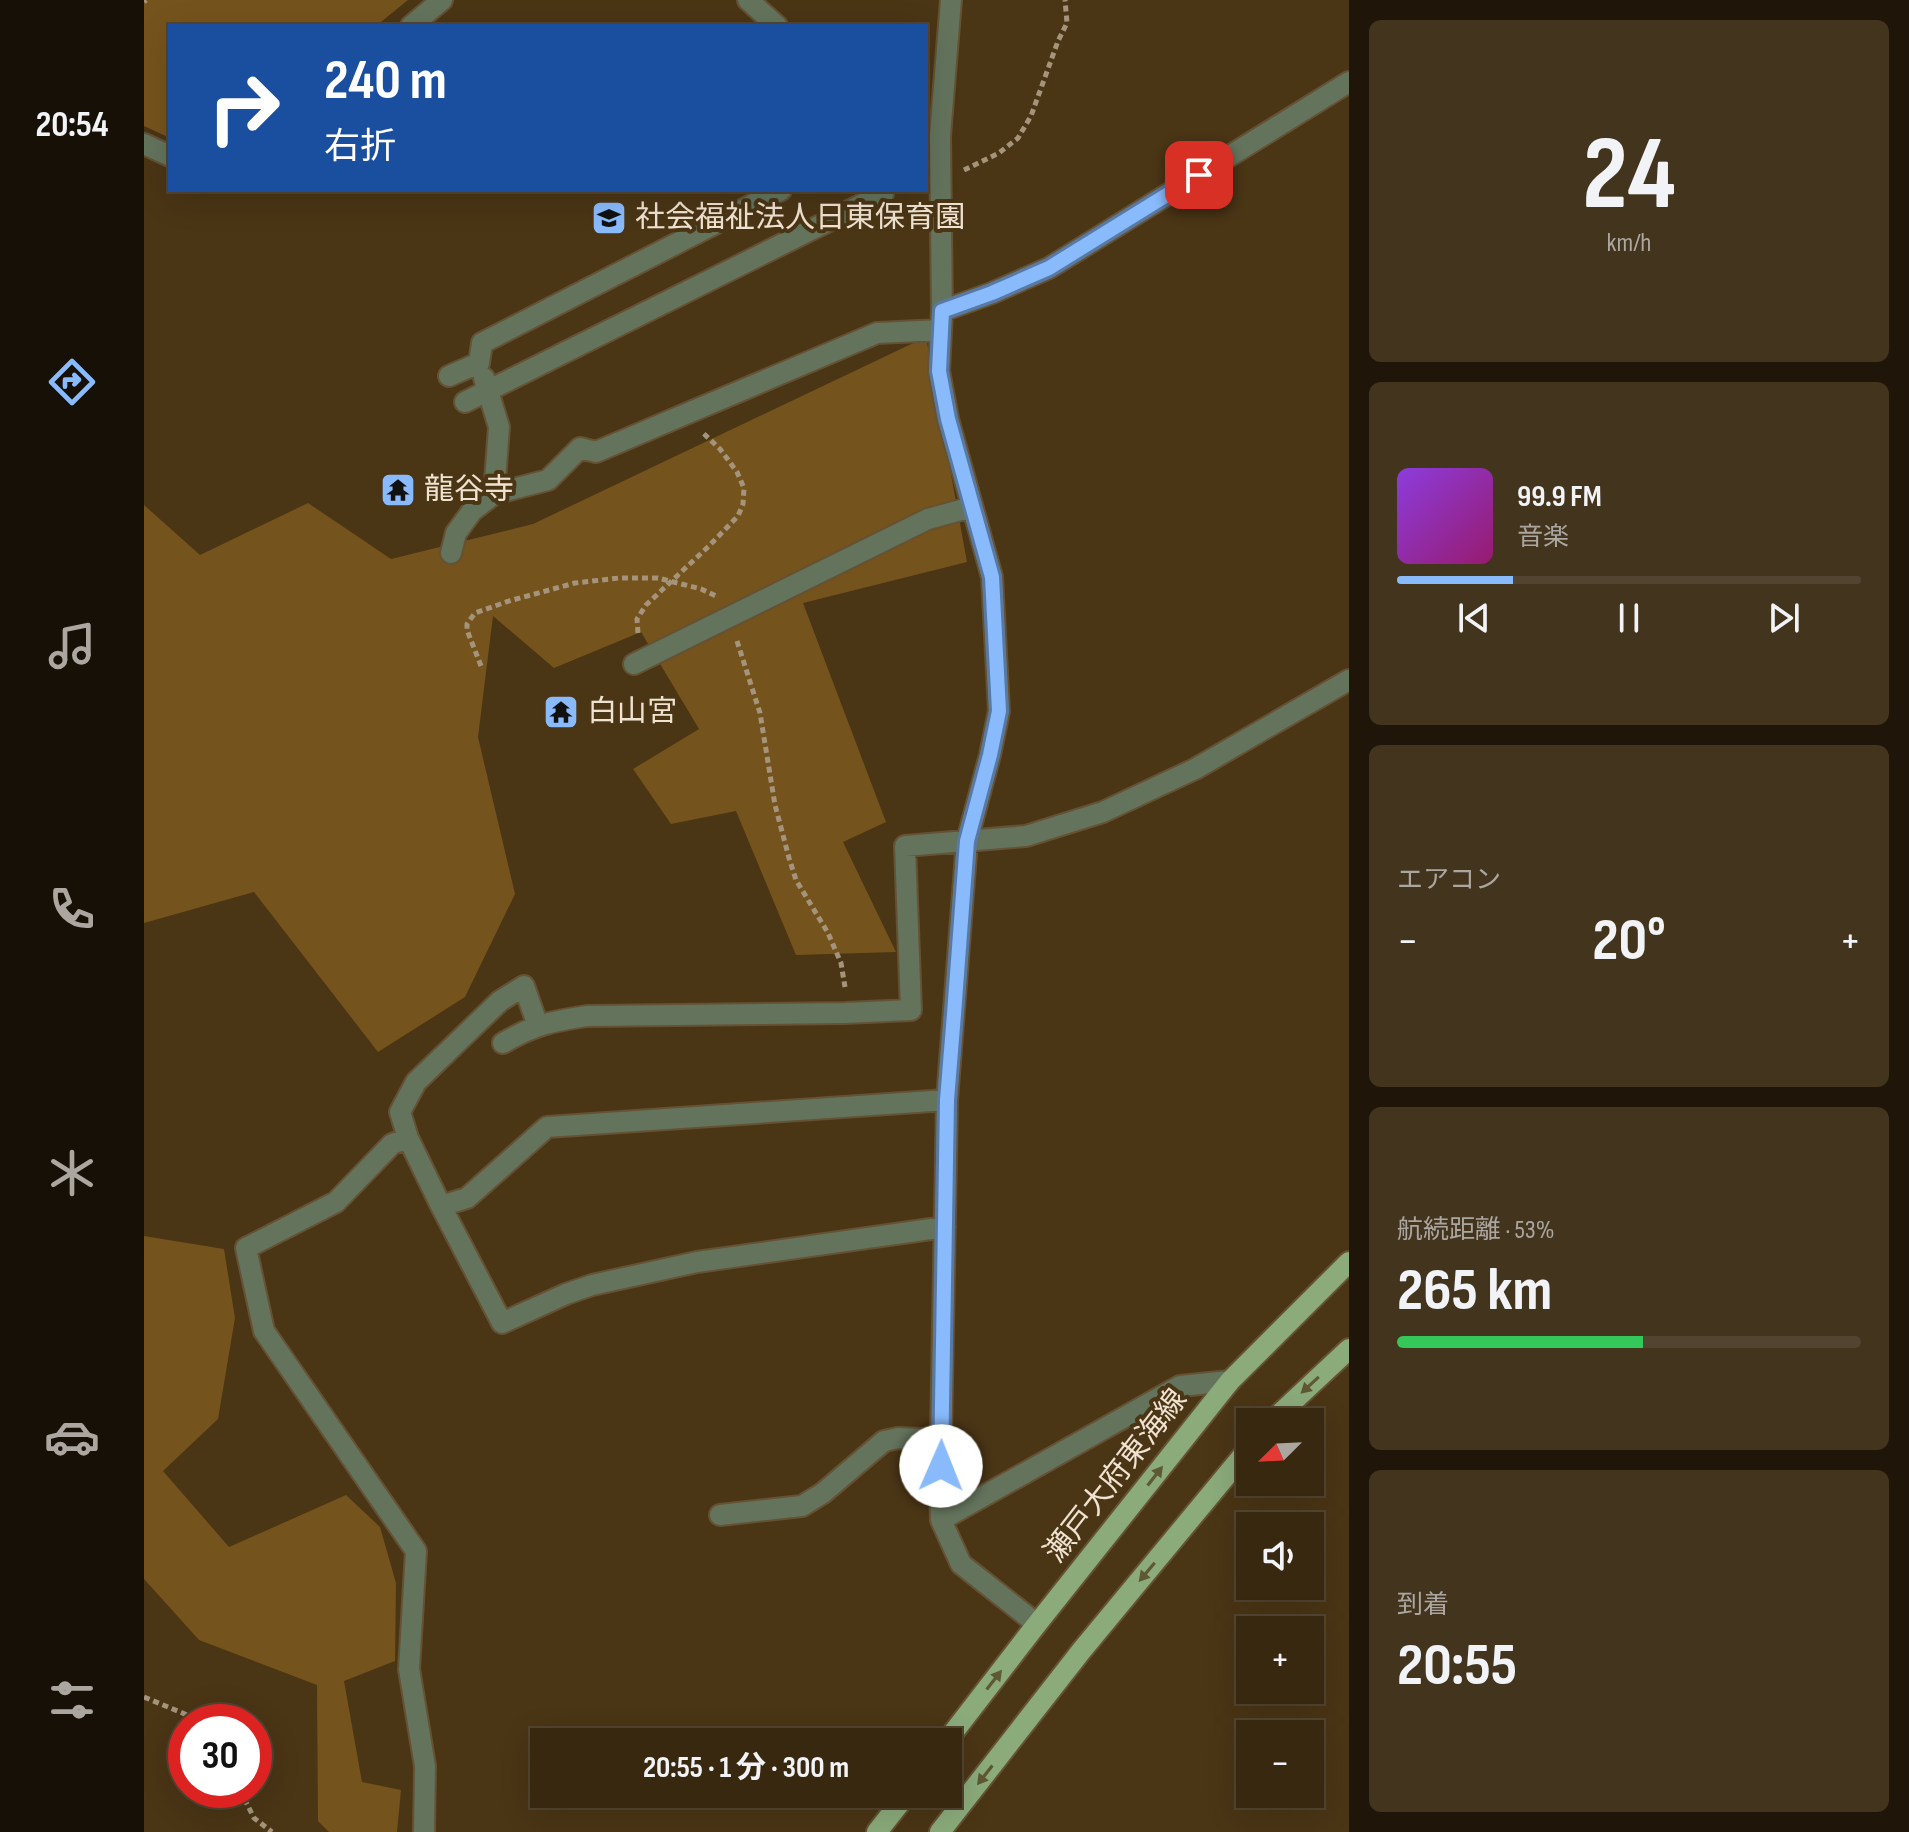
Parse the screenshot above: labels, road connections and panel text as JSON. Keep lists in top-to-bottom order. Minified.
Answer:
{"streets":{"main road":["瀬戸大府東海線"]},"places":{"school or university":["社会福祉法人日東保育園"],"temple":["龍谷寺","白山宮"]},"north":"bottom left","page":{"tabs":"20:54","tile":[["24","km/h"],"エアコン",["航続距離 · 53%","265 km"],["到着","20:55"]],"turn":["240 m","右折"],"song":["99.9 FM","音楽"],"heat":["−","20°","+"],"map_buttons":["+","−"],"limit":"30","trip":"20:55 · 1 分 · 300 m"}}
